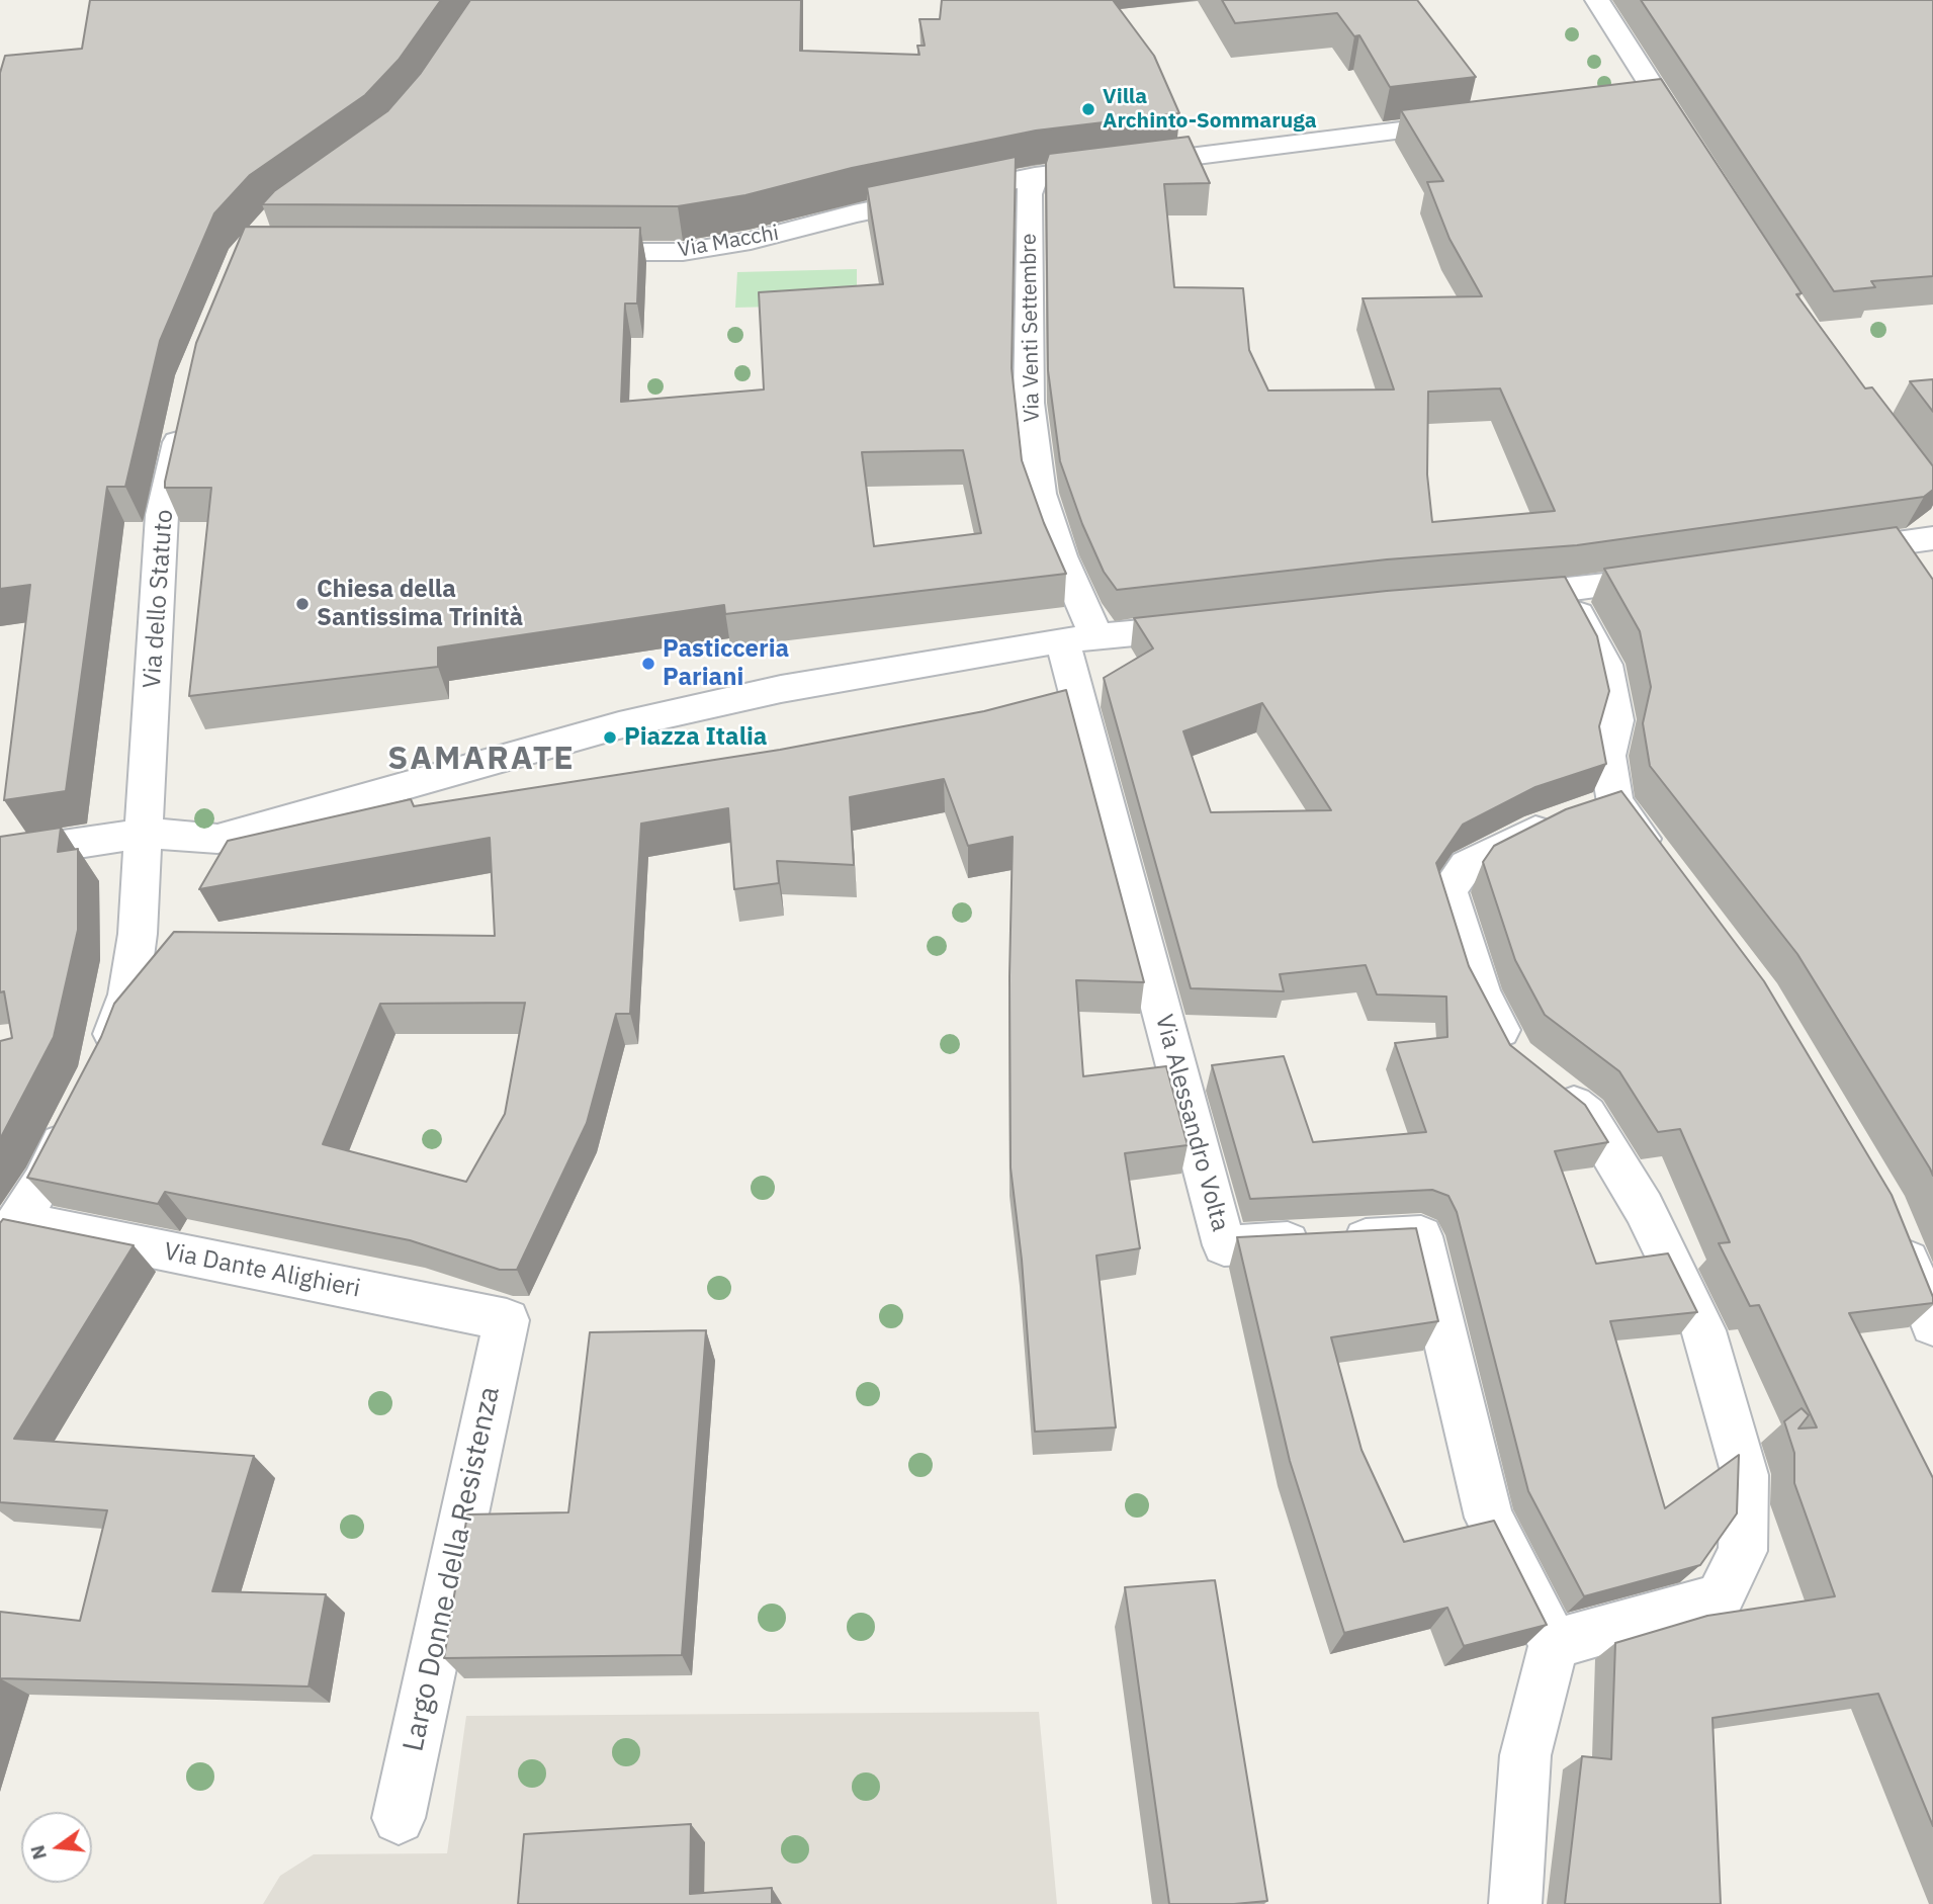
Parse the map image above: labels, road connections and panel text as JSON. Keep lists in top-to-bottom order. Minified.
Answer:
{"streets":{"street":["Via Macchi","Via Venti Settembre","Via dello Statuto","Via Alessandro Volta","Via Dante Alighieri","Largo Donne della Resistenza"]},"crossings":[["Via Macchi","Via Venti Settembre"],["Via Venti Settembre","Via Alessandro Volta"],["Via Dante Alighieri","Largo Donne della Resistenza"]],"districts":["SAMARATE"],"places":["Villa Archinto-Sommaruga","Chiesa della Santissima Trinità","Pasticceria Pariani","Piazza Italia"],"north":"left"}
